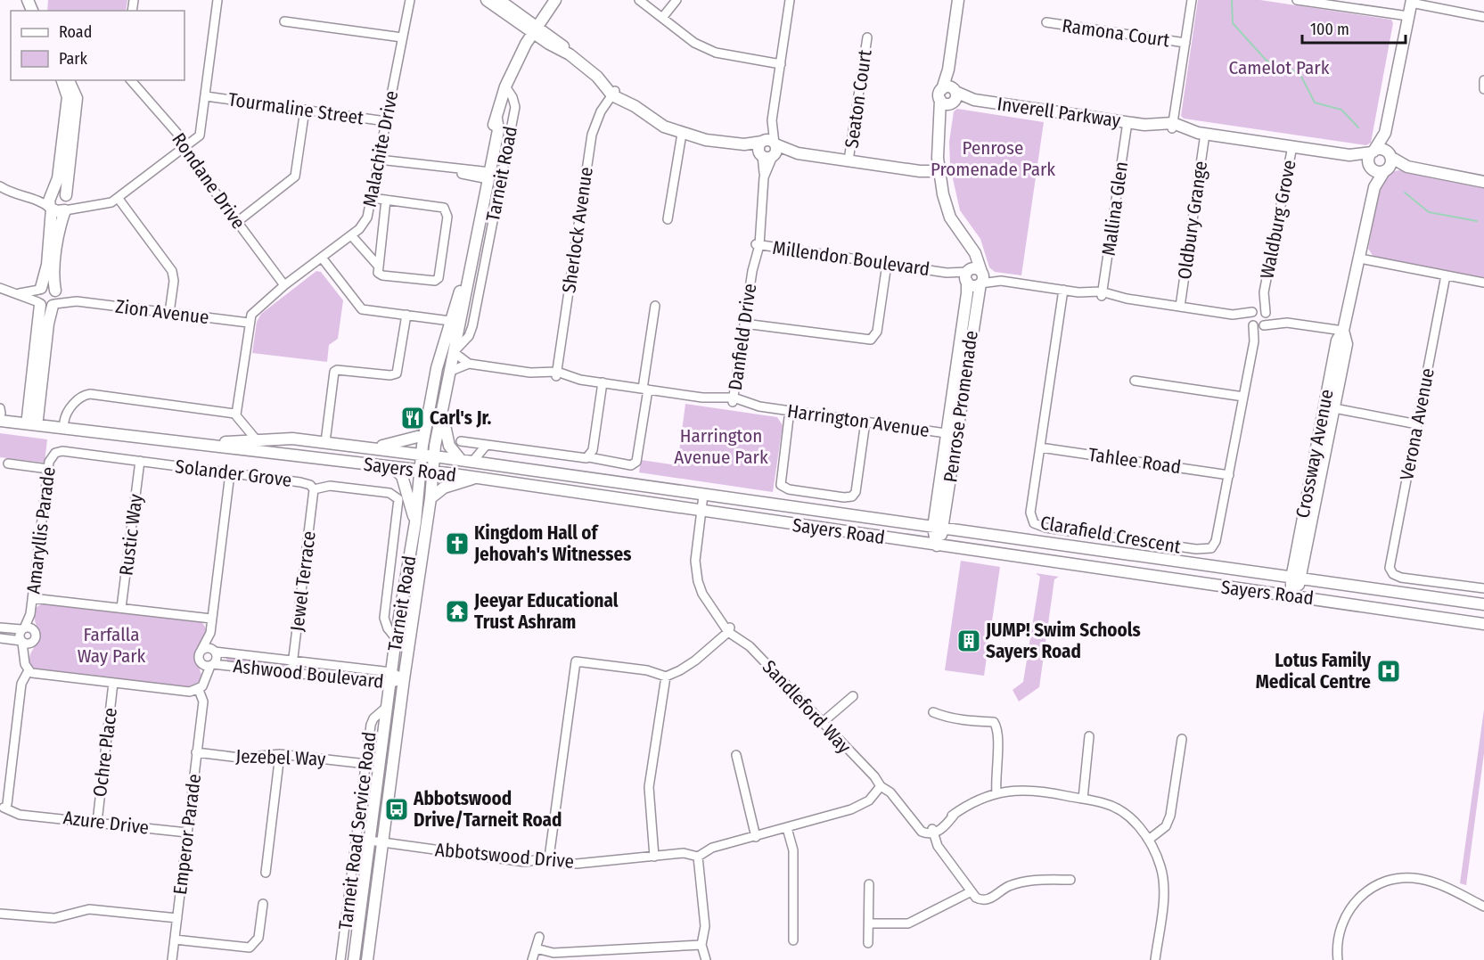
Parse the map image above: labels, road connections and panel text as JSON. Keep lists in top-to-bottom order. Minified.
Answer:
{"streets":{"main road":["Inverell Parkway","Tarneit Road","Penrose Promenade","Crossway Avenue","Sayers Road"],"street":["Ramona Court","Seaton Court","Tourmaline Street","Malachite Drive","Rondane Drive","Mallina Glen","Waldburg Grove","Oldbury Grange","Sherlock Avenue","Millendon Boulevard","Zion Avenue","Danfield Drive","Harrington Avenue","Verona Avenue","Tahlee Road","Solander Grove","Amaryllis Parade","Rustic Way","Clarafield Crescent","Jewel Terrace","Ashwood Boulevard","Sandleford Way","Ochre Place","Jezebel Way","Azure Drive","Tarneit Road Service Road","Emperor Parade","Abbotswood Drive"]},"crossings":[["Tourmaline Street","Malachite Drive"],["Inverell Parkway","Mallina Glen"],["Inverell Parkway","Waldburg Grove"],["Inverell Parkway","Oldbury Grange"],["Inverell Parkway","Crossway Avenue"],["Malachite Drive","Rondane Drive"],["Malachite Drive","Zion Avenue"],["Tarneit Road","Sayers Road"],["Tarneit Road","Solander Grove"],["Tarneit Road","Ashwood Boulevard"],["Tarneit Road","Tarneit Road Service Road"],["Tarneit Road","Abbotswood Drive"],["Waldburg Grove","Clarafield Crescent"],["Sherlock Avenue","Harrington Avenue"],["Millendon Boulevard","Danfield Drive"],["Millendon Boulevard","Penrose Promenade"],["Danfield Drive","Harrington Avenue"],["Penrose Promenade","Harrington Avenue"],["Penrose Promenade","Sayers Road"],["Crossway Avenue","Sayers Road"],["Tahlee Road","Clarafield Crescent"],["Sayers Road","Sandleford Way"],["Solander Grove","Amaryllis Parade"],["Solander Grove","Rustic Way"],["Solander Grove","Jewel Terrace"],["Jewel Terrace","Ashwood Boulevard"],["Sandleford Way","Abbotswood Drive"],["Ochre Place","Azure Drive"],["Jezebel Way","Tarneit Road Service Road"],["Jezebel Way","Emperor Parade"],["Azure Drive","Emperor Parade"]],"parks":["Camelot Park","Penrose Promenade Park","Harrington Avenue Park","Farfalla Way Park"],"places":{"restaurant":["Carl's Jr."],"church":["Kingdom Hall of Jehovah's Witnesses"],"temple":["Jeeyar Educational Trust Ashram"],"building":["JUMP! Swim Schools Sayers Road"],"hospital":["Lotus Family Medical Centre"],"bus stop":["Abbotswood Drive/Tarneit Road"]},"legend":["Road","Park"],"scale_bar":"100 m"}
